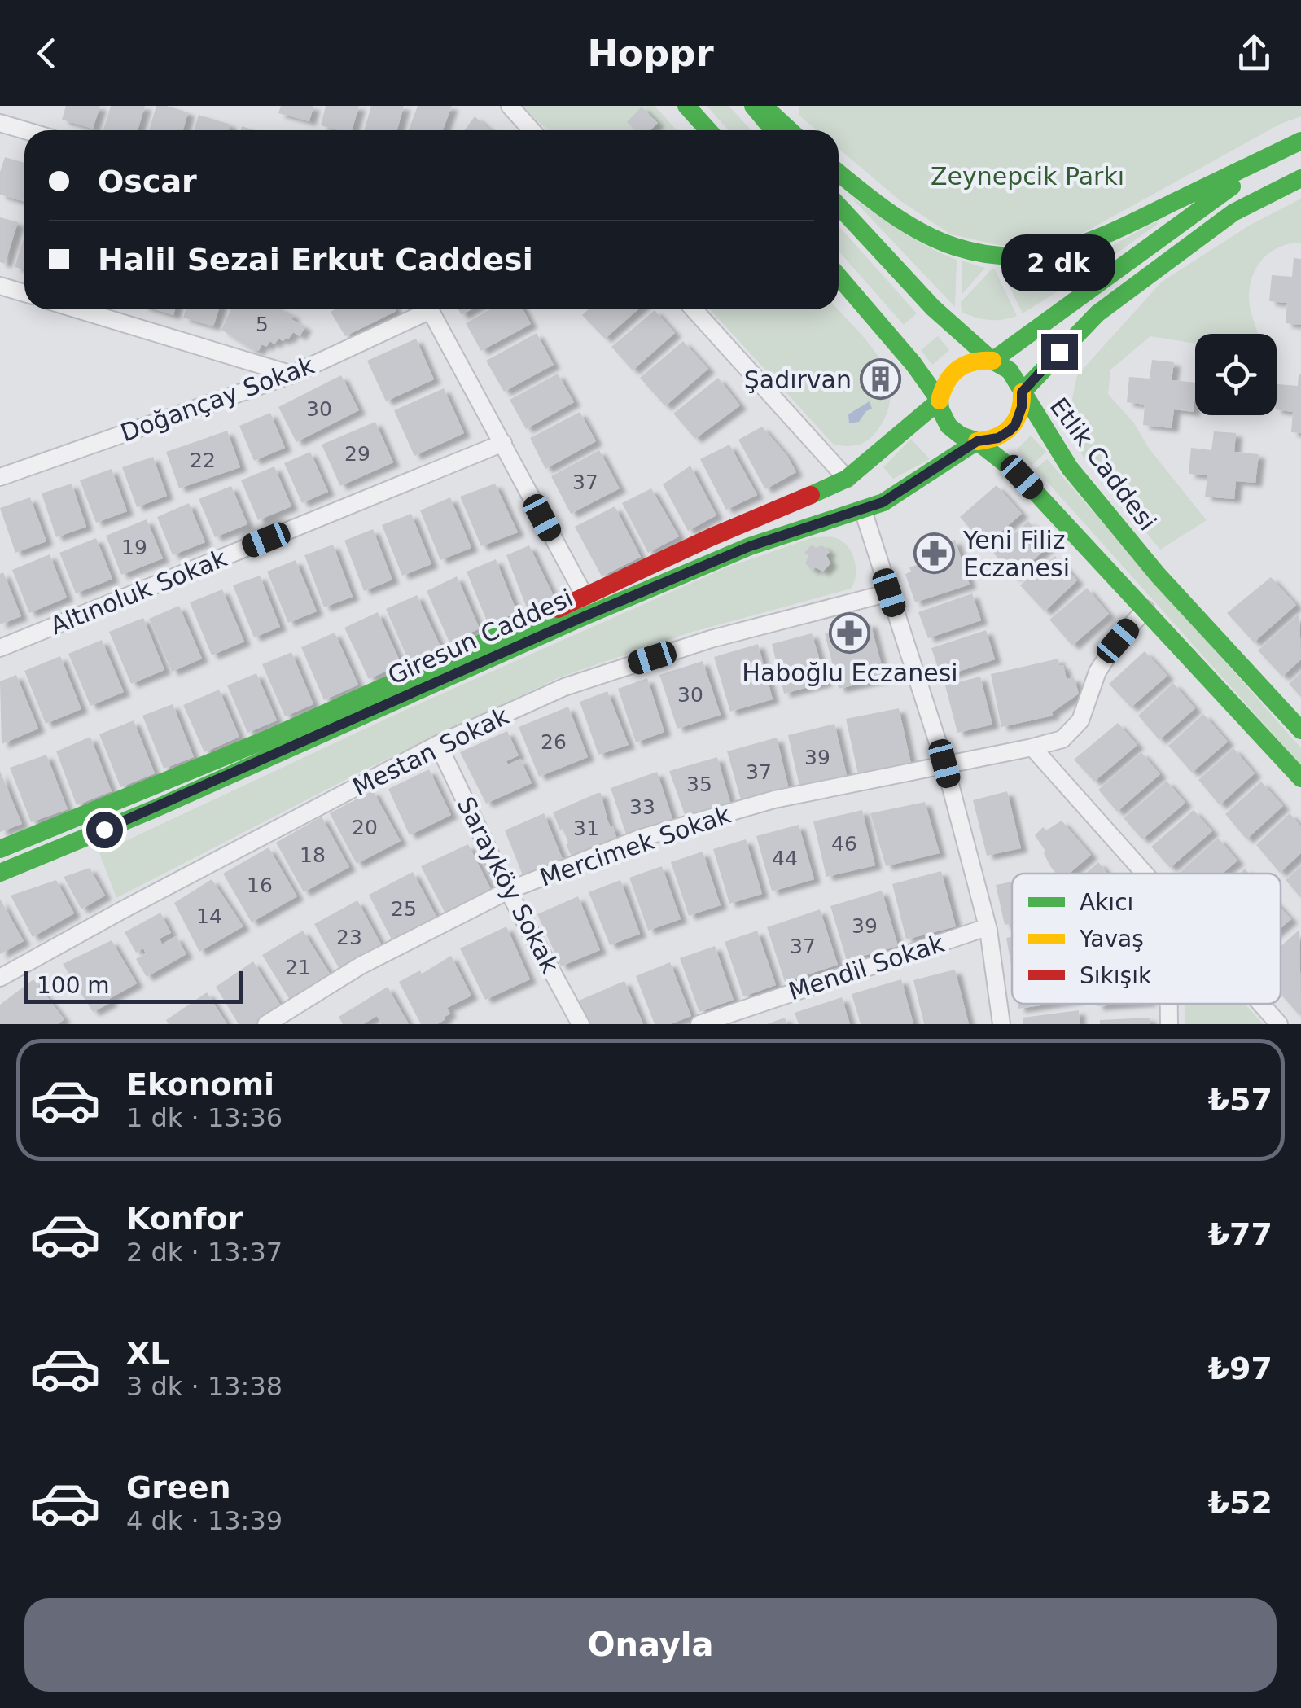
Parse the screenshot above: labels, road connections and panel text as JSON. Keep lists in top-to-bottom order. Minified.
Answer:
{"streets":{"main road":["Etlik Caddesi","Giresun Caddesi"],"street":["Doğançay Sokak","Altınoluk Sokak","Mestan Sokak","Mercimek Sokak","Sarayköy Sokak","Mendil Sokak"]},"crossings":[["Etlik Caddesi","Giresun Caddesi"],["Mestan Sokak","Sarayköy Sokak"],["Mercimek Sokak","Sarayköy Sokak"]],"parks":["Zeynepcik Parkı"],"places":{"building":["Şadırvan"],"pharmacy":["Yeni Filiz Eczanesi","Haboğlu Eczanesi"]},"house_numbers":["5","30","29","22","37","19","30","26","39","37","35","33","20","31","46","18","44","16","25","14","39","23","37","21"],"legend":["Akıcı","Yavaş","Sıkışık"],"scale_bar":"100 m","page":{"header":"Hoppr","banner":["Oscar","Halil Sezai Erkut Caddesi"],"bubble":"2 dk","scale":"100 m","list":[{"name":"Ekonomi","note":"1 dk · 13:36","value":"₺57"},{"name":"Konfor","note":"2 dk · 13:37","value":"₺77"},{"name":"XL","note":"3 dk · 13:38","value":"₺97"},{"name":"Green","note":"4 dk · 13:39","value":"₺52"}],"buttons":"Onayla"}}
